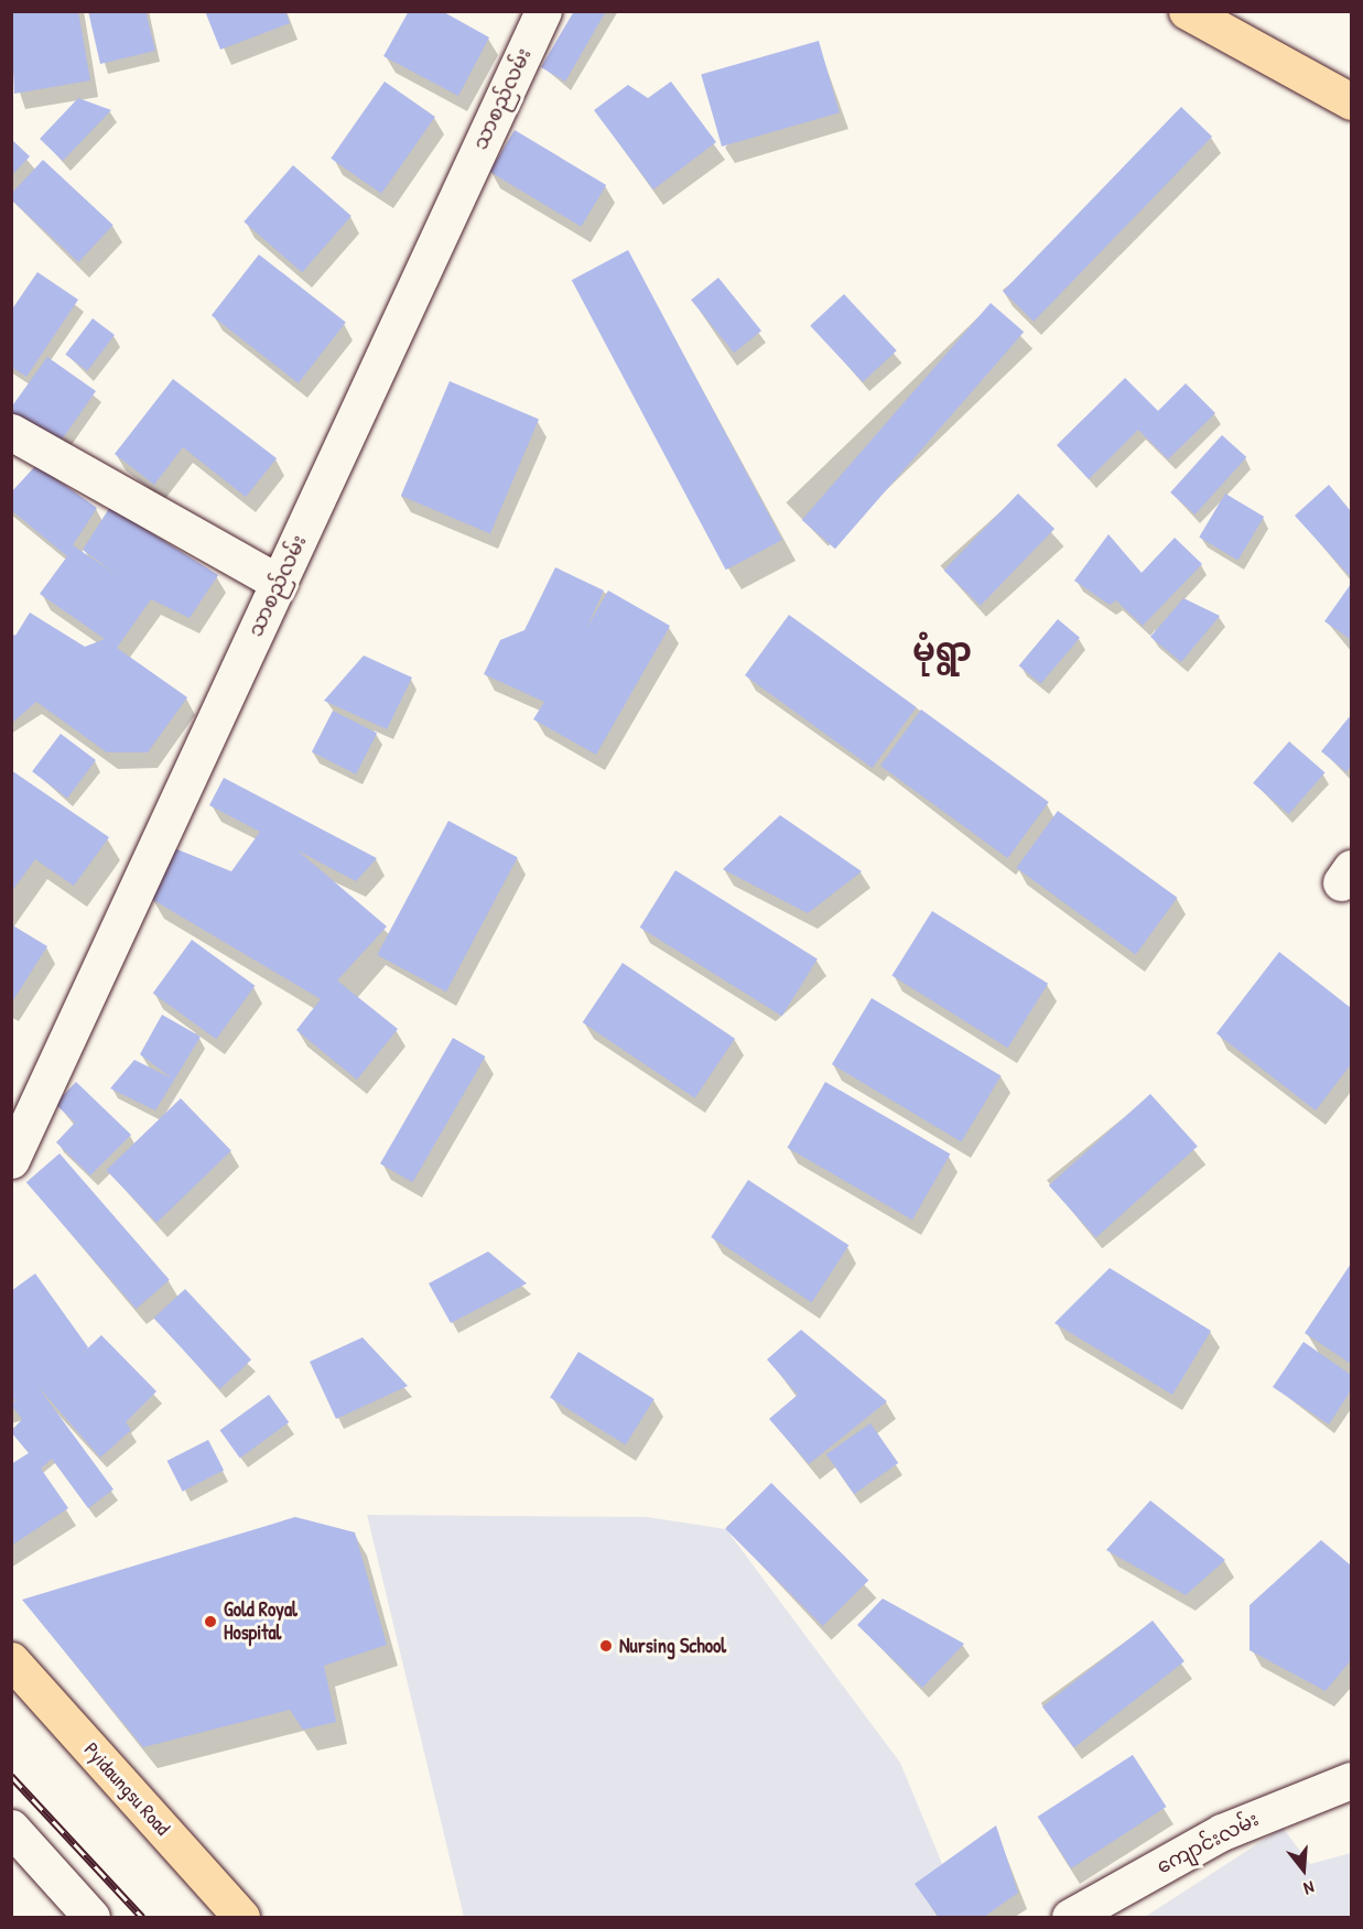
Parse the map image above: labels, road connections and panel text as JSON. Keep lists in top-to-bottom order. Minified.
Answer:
{"streets":{"highway":["Pyidaungsu Road"],"street":["သာစည်လမ်း","ကျောင်းလမ်း"]},"districts":["မုံရွာ"],"places":["Gold Royal Hospital","Nursing School"],"north":"bottom"}
